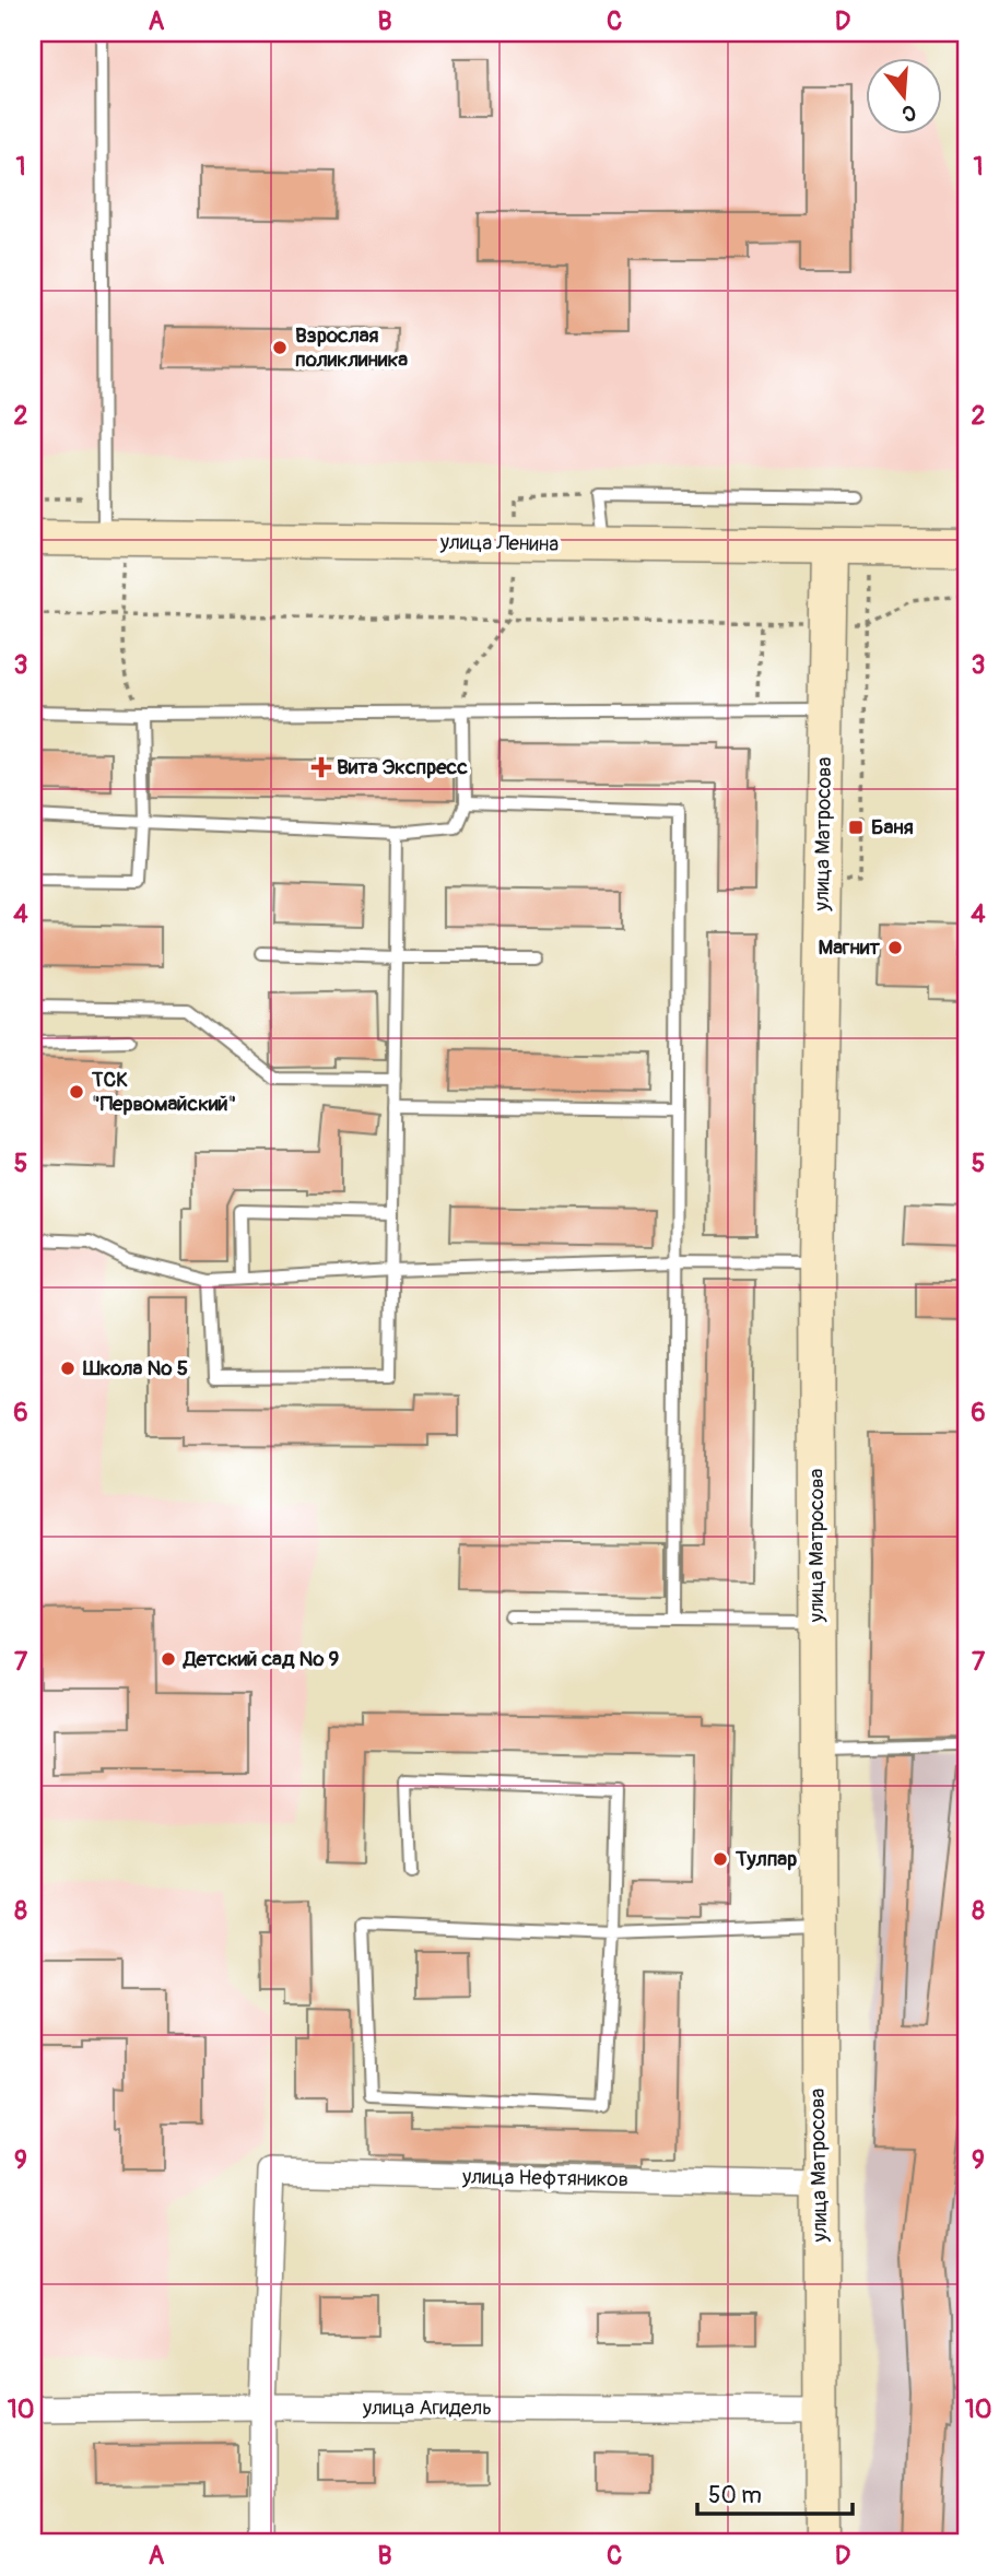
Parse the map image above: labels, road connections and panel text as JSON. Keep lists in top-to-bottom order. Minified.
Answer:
{"streets":{"street":["улица Ленина","улица Матросова","улица Нефтяников","улица Агидель"]},"crossings":[["улица Ленина","улица Матросова"],["улица Матросова","улица Нефтяников"],["улица Матросова","улица Агидель"],["улица Нефтяников","улица Агидель"]],"places":{"other":["Взрослая поликлиника","Магнит","ТСК \"Первомайский\"","Школа № 5","Детский сад № 9","Тулпар"],"health":["Вита Экспресс"],"transit":["Баня"]},"scale_bar":"50 m","north":"bottom","grid":{"columns":["A","B","C","D"],"rows":["1","2","3","4","5","6","7","8","9","10"]}}
